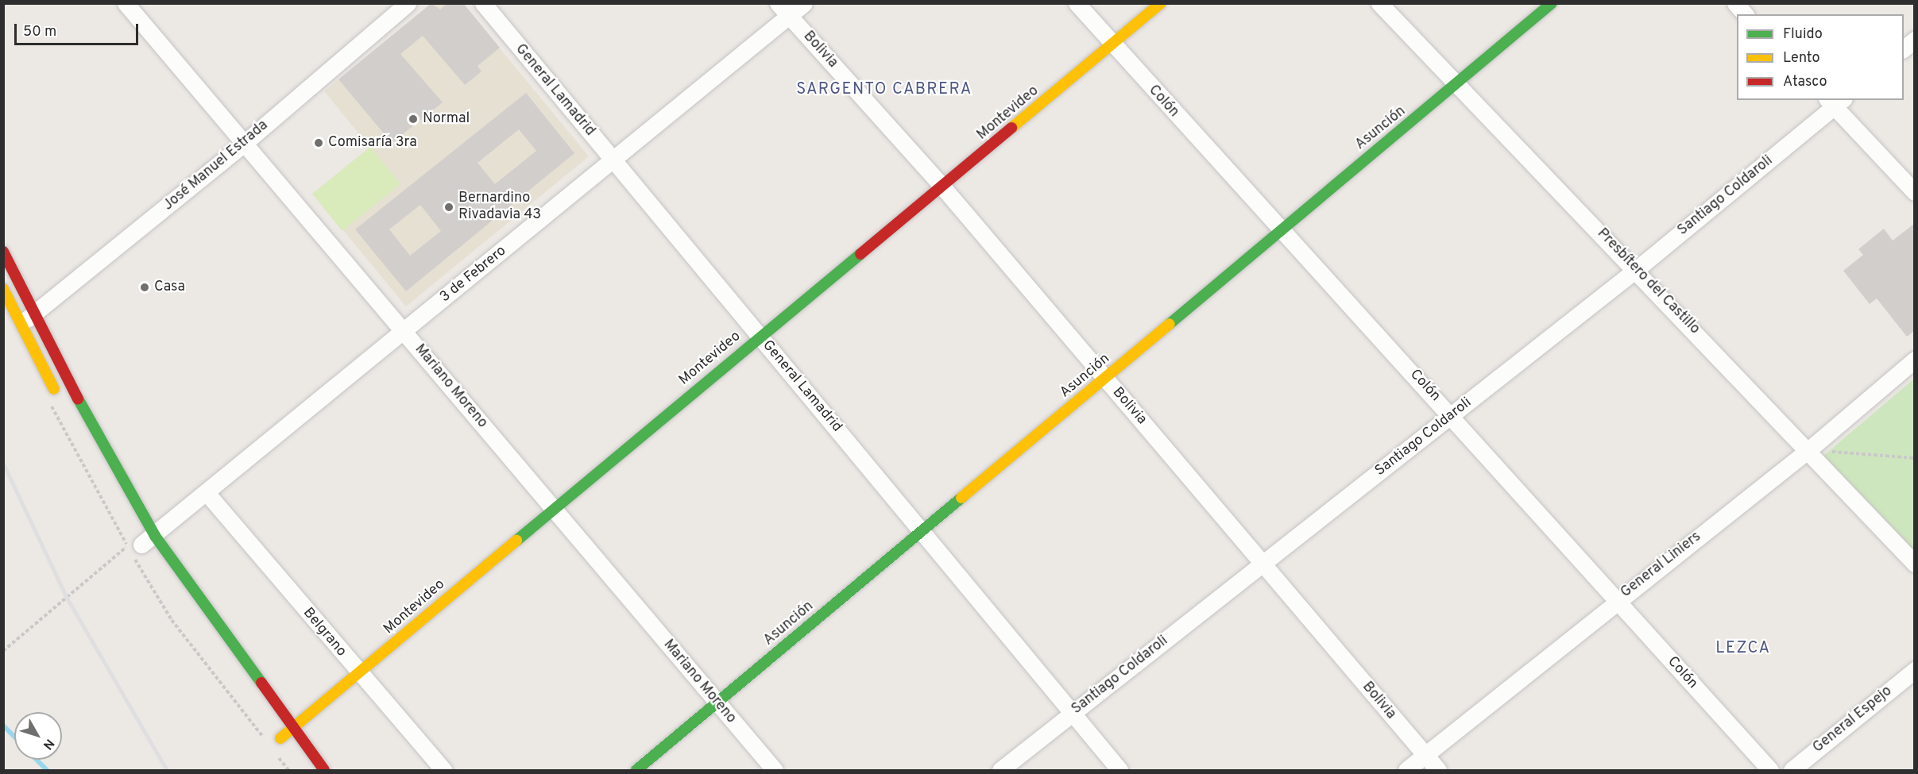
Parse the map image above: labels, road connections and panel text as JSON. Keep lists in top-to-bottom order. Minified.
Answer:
{"streets":{"street":["Bolivia","General Lamadrid","Colón","Montevideo","Asunción","José Manuel Estrada","Santiago Coldaroli","3 de Febrero","Presbítero del Castillo","Mariano Moreno","General Liniers","Belgrano","General Espejo"]},"crossings":[["Bolivia","Montevideo"],["Bolivia","Asunción"],["Bolivia","Santiago Coldaroli"],["Bolivia","3 de Febrero"],["Bolivia","General Liniers"],["General Lamadrid","Montevideo"],["General Lamadrid","Asunción"],["General Lamadrid","Santiago Coldaroli"],["General Lamadrid","3 de Febrero"],["Colón","Montevideo"],["Colón","Asunción"],["Colón","Santiago Coldaroli"],["Colón","General Liniers"],["Montevideo","Mariano Moreno"],["Montevideo","Belgrano"],["Asunción","Presbítero del Castillo"],["Asunción","Mariano Moreno"],["José Manuel Estrada","Mariano Moreno"],["Santiago Coldaroli","Presbítero del Castillo"],["3 de Febrero","Mariano Moreno"],["3 de Febrero","Belgrano"],["Presbítero del Castillo","General Liniers"]],"districts":["SARGENTO CABRERA","LEZCA"],"places":["Normal","Comisaría 3ra","Bernardino Rivadavia 43","Casa"],"legend":["Fluido","Lento","Atasco"],"scale_bar":"50 m","north":"bottom right"}
